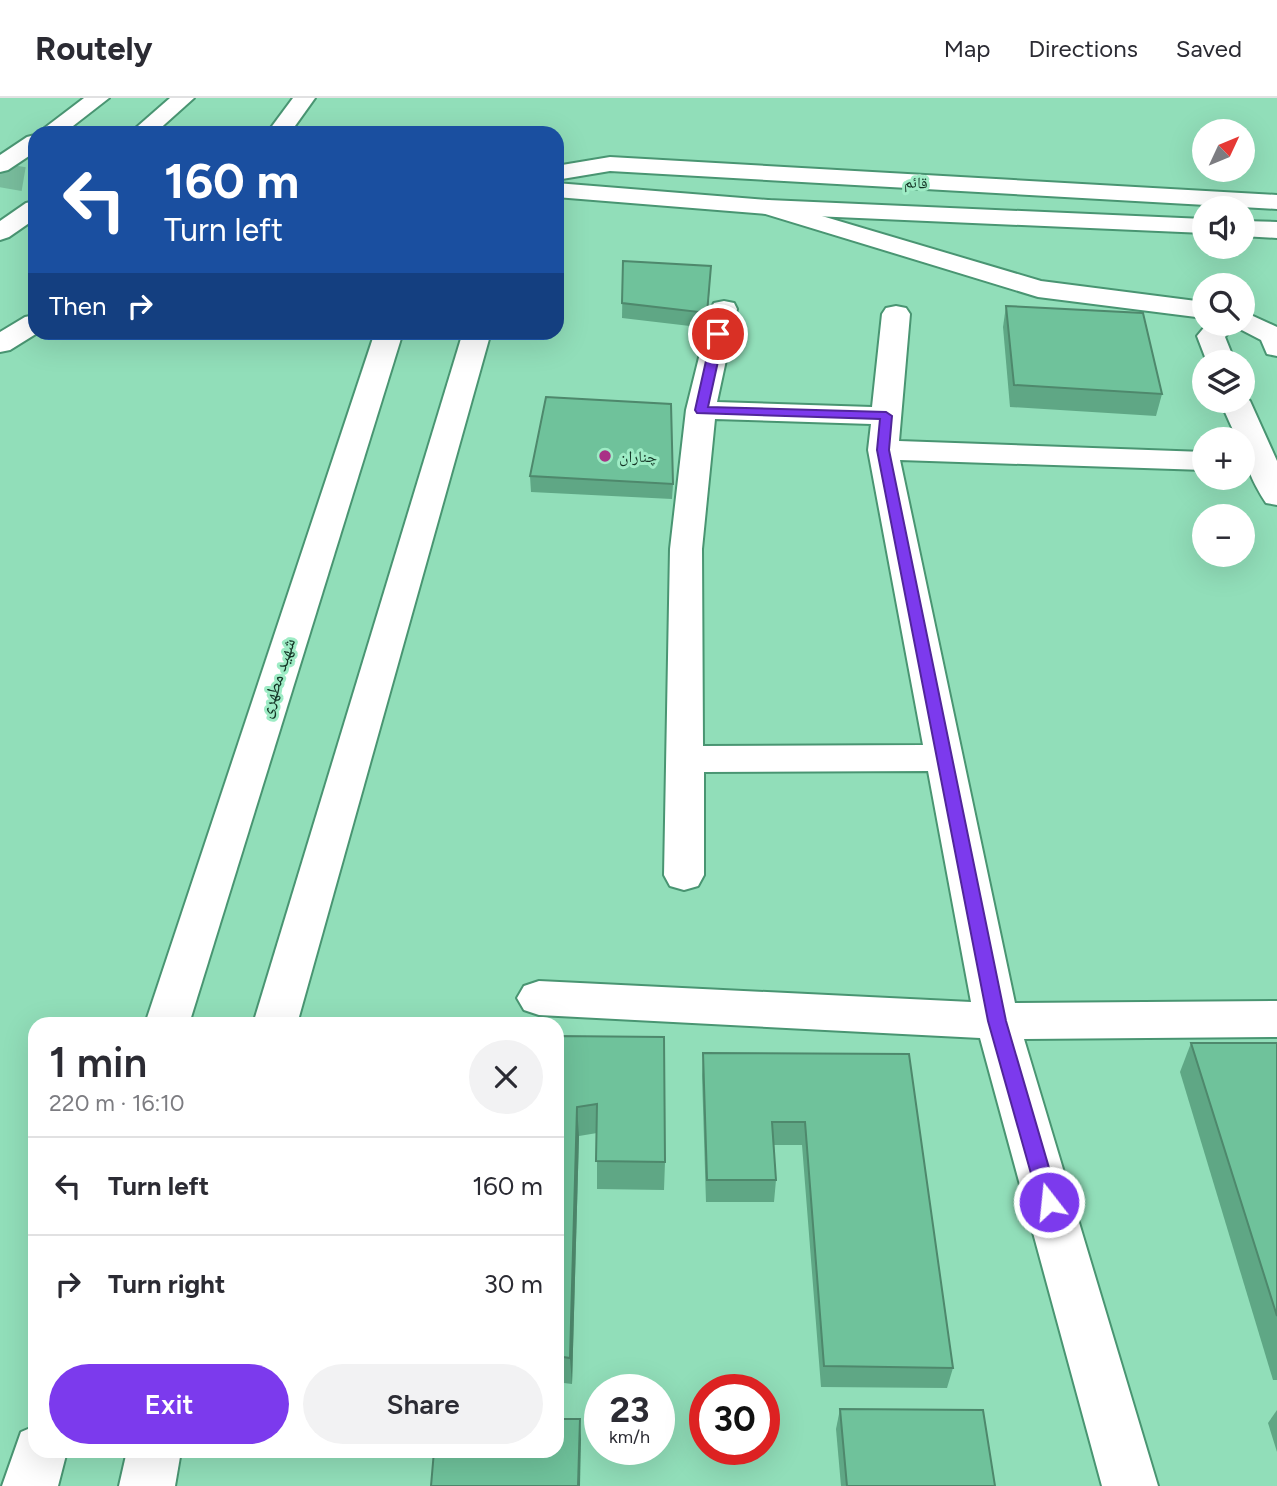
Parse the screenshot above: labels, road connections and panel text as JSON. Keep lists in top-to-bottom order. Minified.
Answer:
{"streets":{"main road":["قائم","شهید مطهری"]},"places":["چناران"],"north":"top right","page":{"header":"Routely","nav":["Map","Directions","Saved"],"map_buttons":["+","−"],"turn":["160 m","Turn left"],"then":"Then","heading":["1 min","220 m · 16:10"],"list":[{"name":"Turn left","value":"160 m"},{"name":"Turn right","value":"30 m"}],"buttons":["Exit","Share"],"speed":"23 km/h","limit":"30"}}
